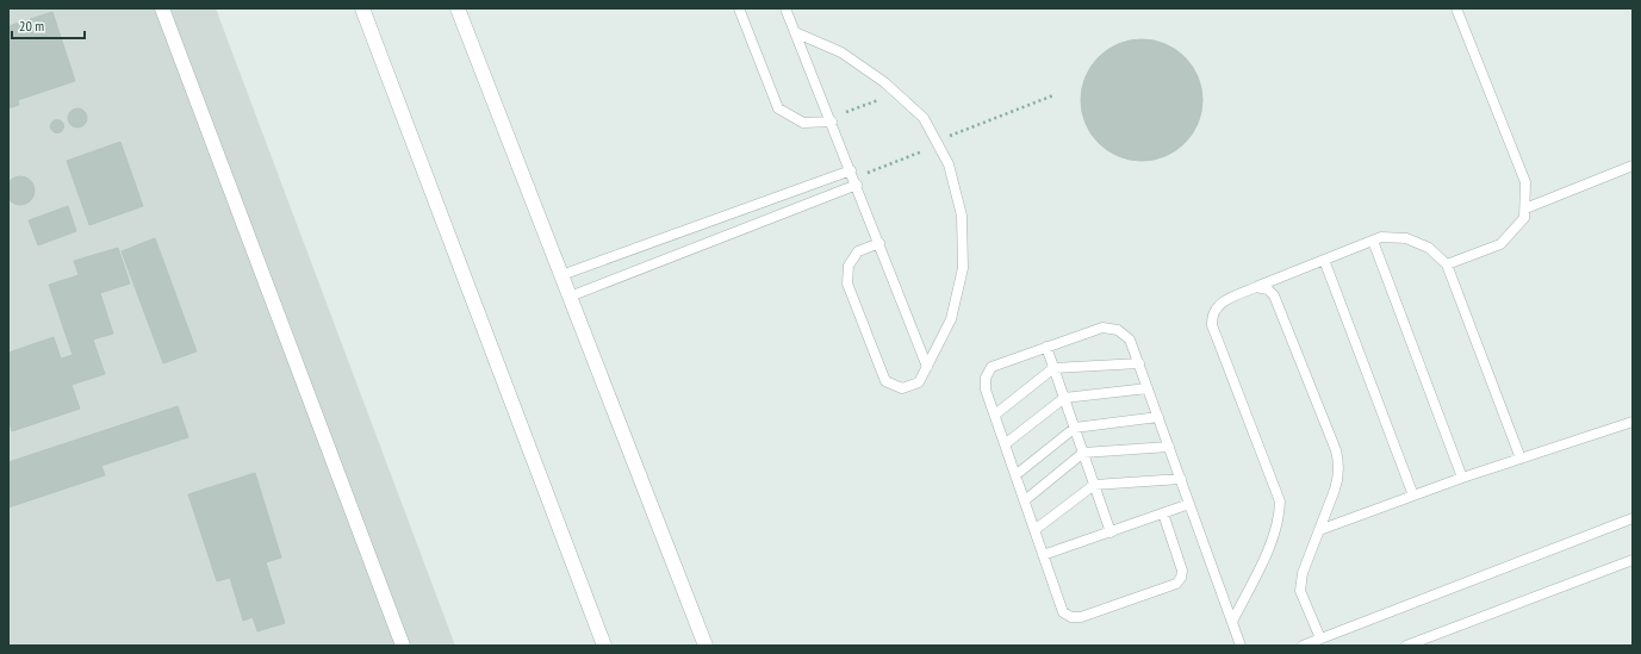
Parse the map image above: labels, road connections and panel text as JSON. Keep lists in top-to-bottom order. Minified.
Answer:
{"scale_bar":"20 m"}
